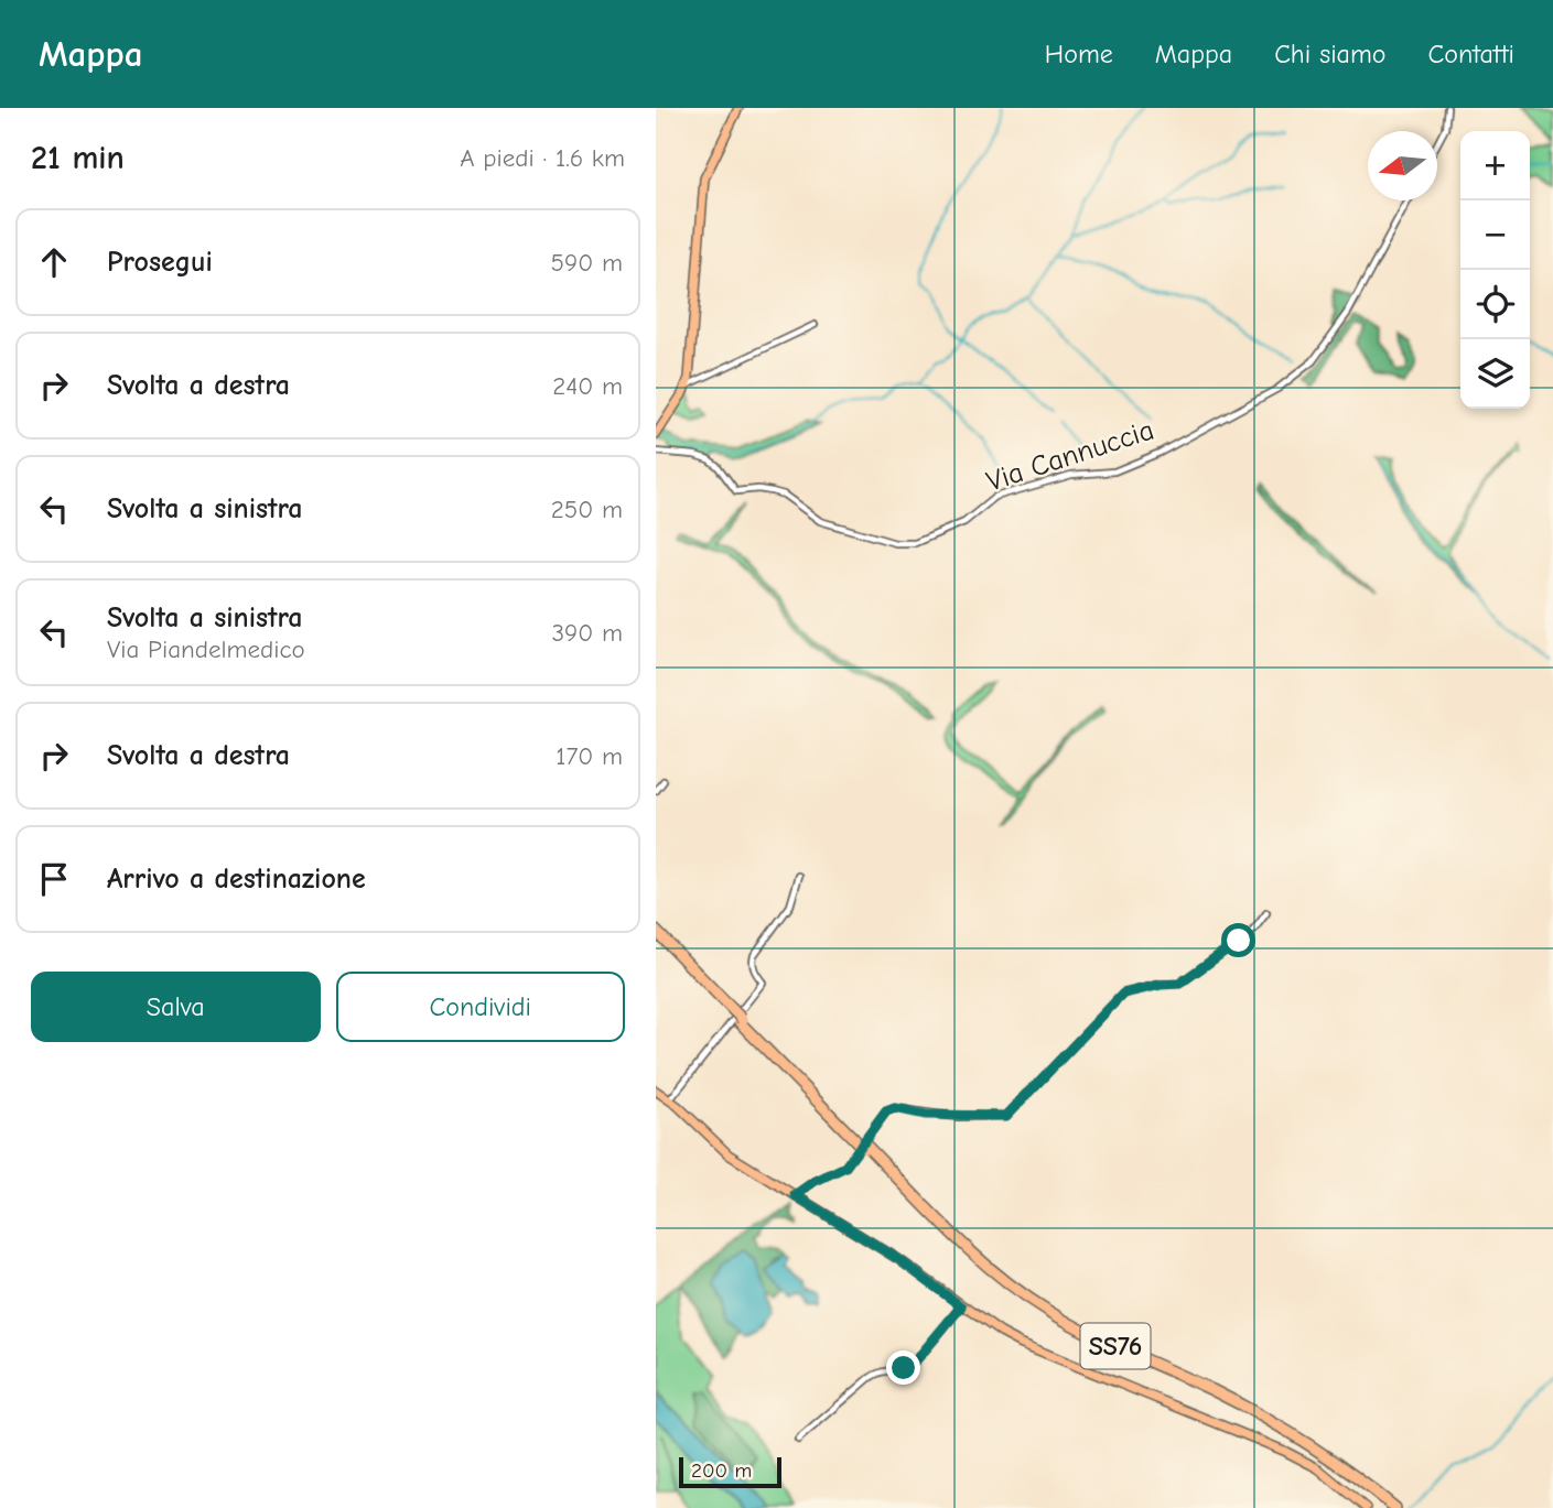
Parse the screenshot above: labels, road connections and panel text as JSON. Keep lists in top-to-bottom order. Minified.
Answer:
{"streets":{"highway":["SS76"],"street":["Via Cannuccia"]},"scale_bar":"200 m","north":"left","page":{"header":"Mappa","nav":["Home","Mappa","Chi siamo","Contatti"],"heading":["21 min","A piedi · 1.6 km"],"map_buttons":["+","−"],"list":[["Prosegui","590 m"],["Svolta a destra","240 m"],["Svolta a sinistra","250 m"],["Svolta a sinistra","Via Piandelmedico","390 m"],["Svolta a destra","170 m"],"Arrivo a destinazione"],"buttons":["Salva","Condividi"],"scale":"200 m"}}
